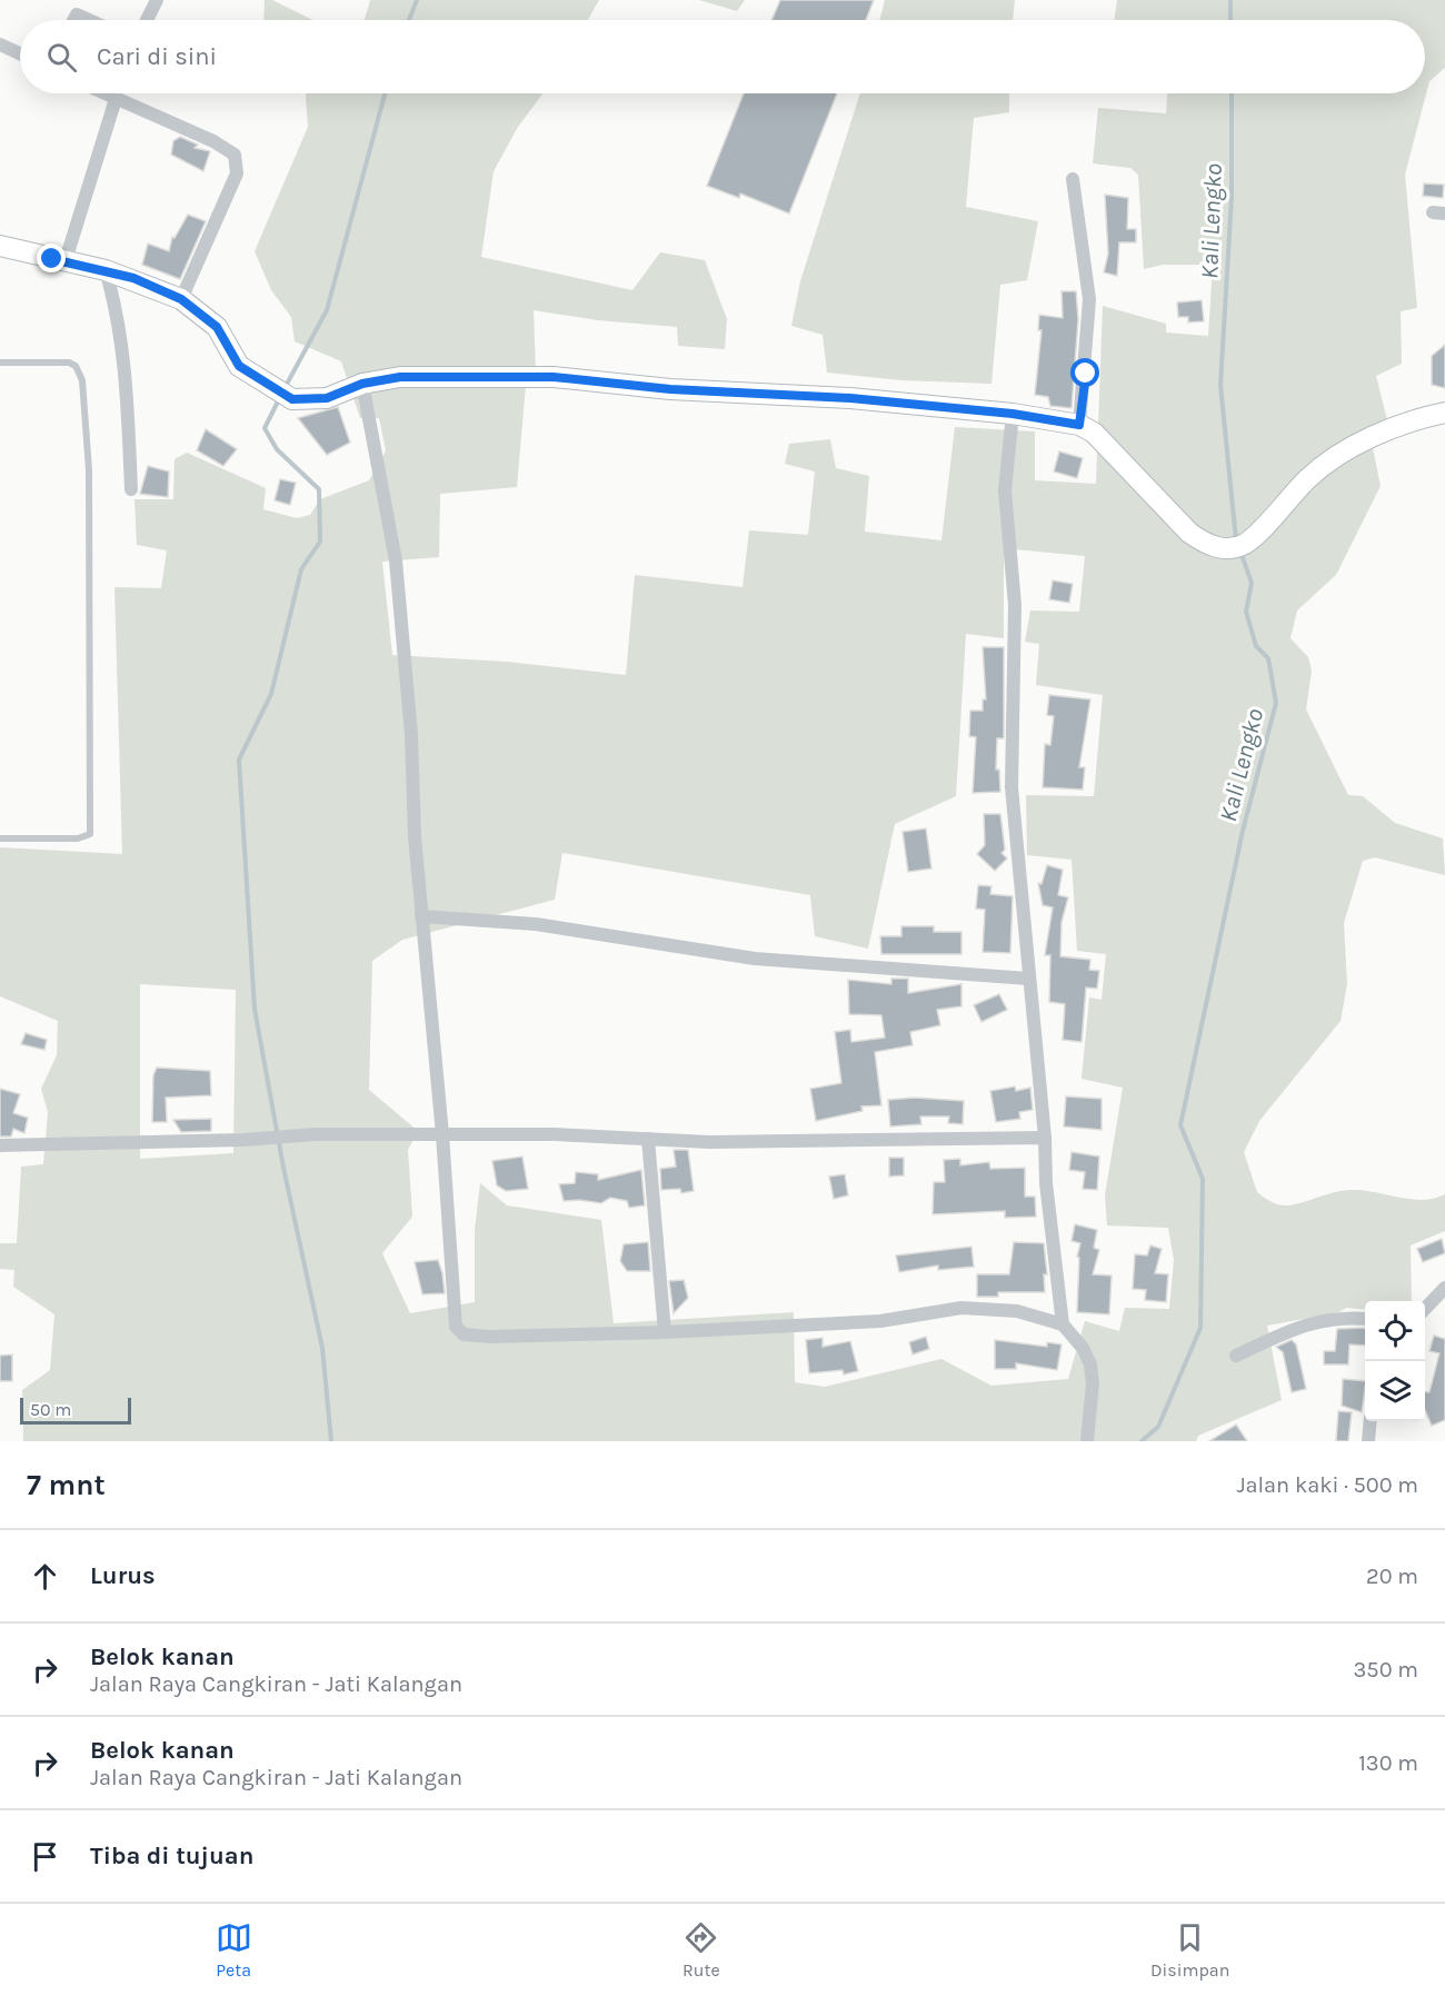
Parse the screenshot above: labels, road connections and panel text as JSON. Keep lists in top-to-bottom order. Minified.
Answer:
{"water":["Kali Lengko"],"scale_bar":"50 m","page":{"search":"Cari di sini","scale":"50 m","heading":["7 mnt","Jalan kaki · 500 m"],"list":[["Lurus","20 m"],["Belok kanan","Jalan Raya Cangkiran - Jati Kalangan","350 m"],["Belok kanan","Jalan Raya Cangkiran - Jati Kalangan","130 m"],"Tiba di tujuan"],"nav":["Peta","Rute","Disimpan"]}}
